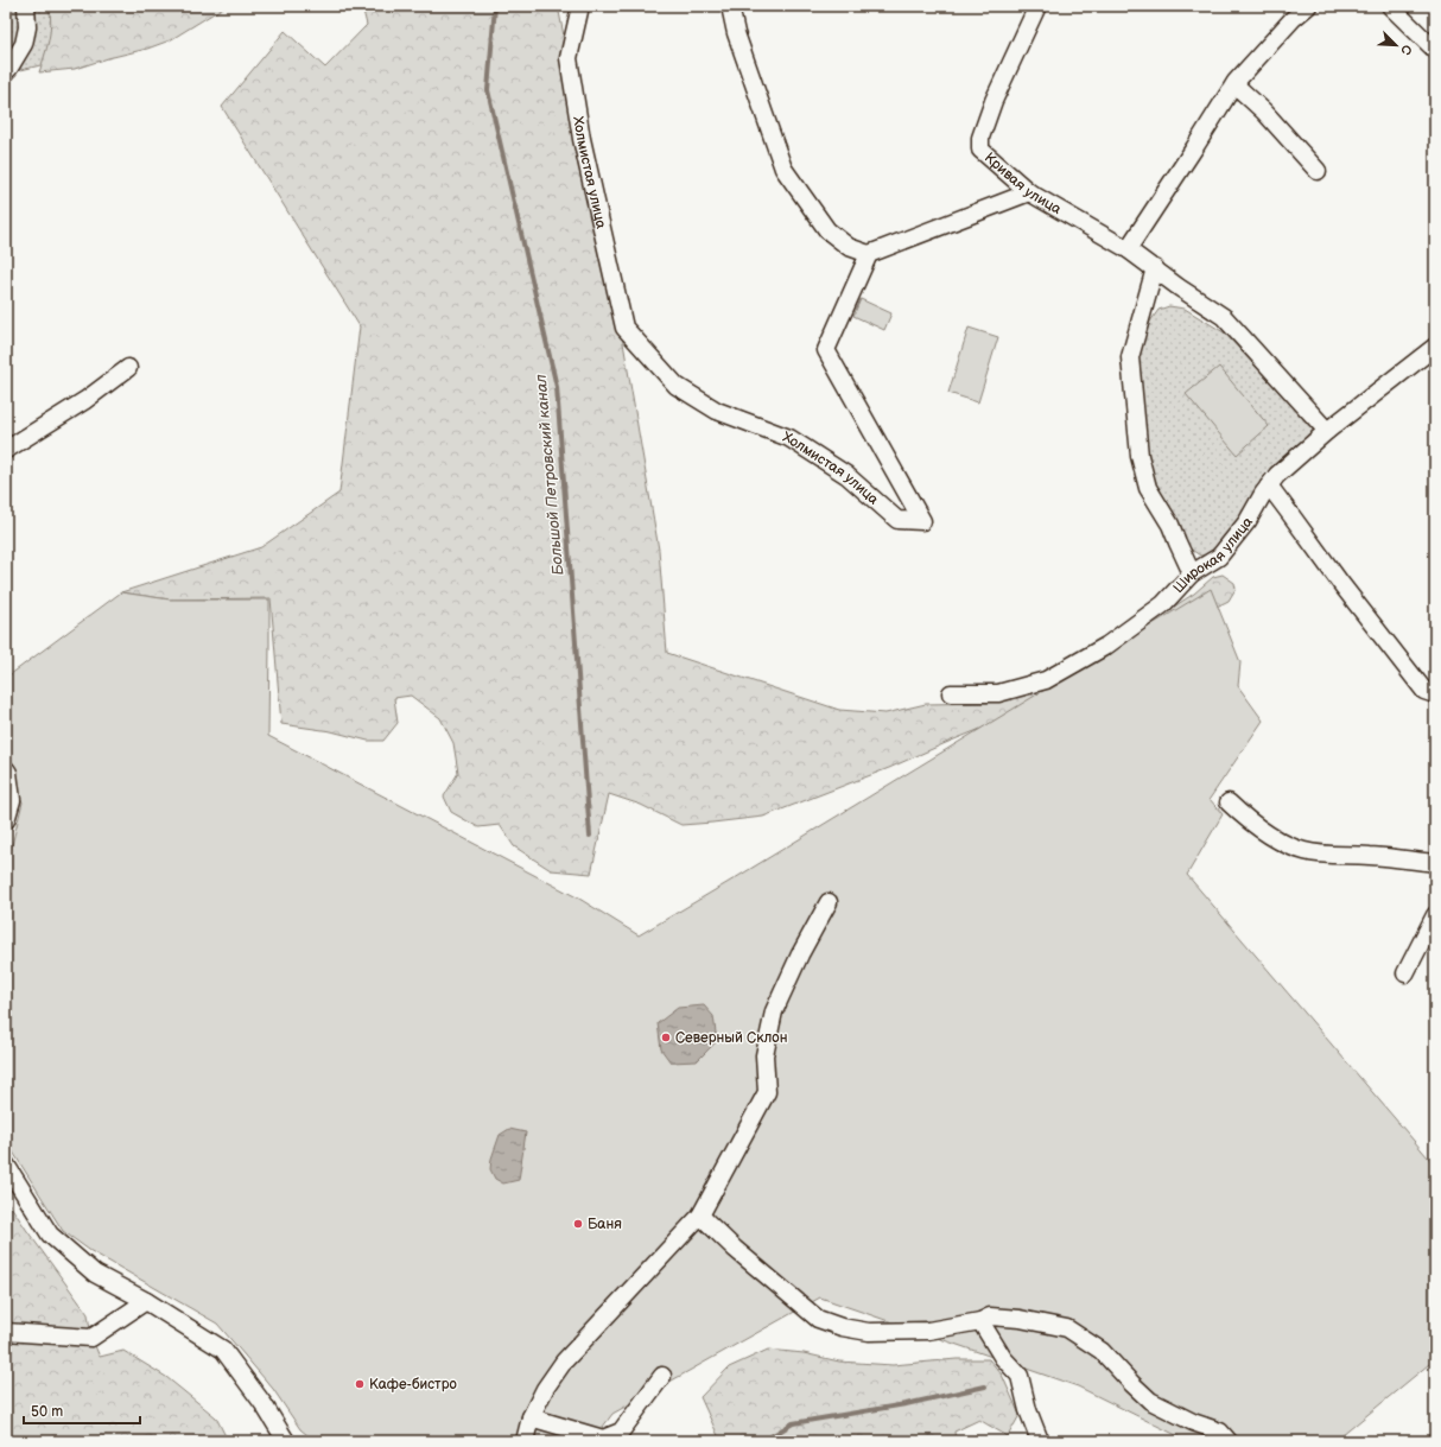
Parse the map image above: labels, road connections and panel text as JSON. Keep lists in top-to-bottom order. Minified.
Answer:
{"streets":{"street":["Холмистая улица","Кривая улица","Широкая улица"]},"crossings":[["Кривая улица","Широкая улица"]],"water":["Большой Петровский канал"],"places":["Северный Склон","Баня","Кафе-бистро"],"scale_bar":"50 m","north":"bottom right"}
